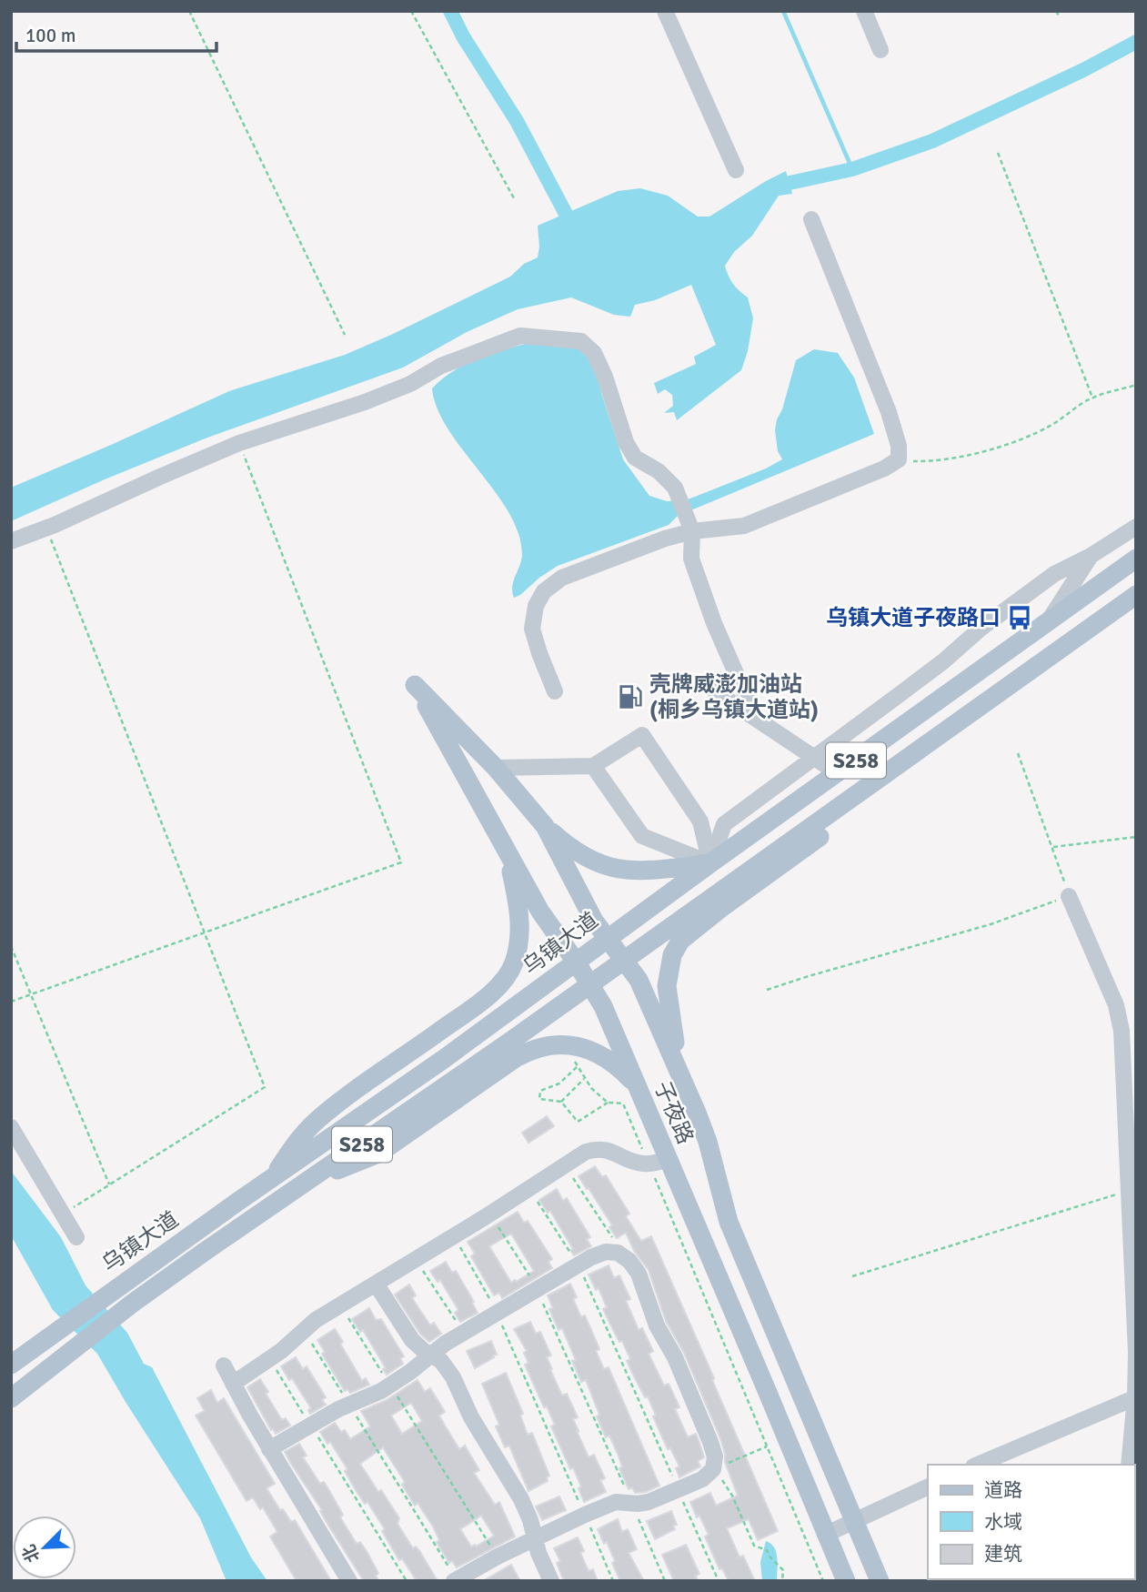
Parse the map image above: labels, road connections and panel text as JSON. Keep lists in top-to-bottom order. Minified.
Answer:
{"streets":{"main road":["S258","乌镇大道","子夜路"]},"crossings":[["乌镇大道","子夜路"]],"places":{"bus stop":["乌镇大道子夜路口"],"fuel station":["壳牌威澎加油站 (桐乡乌镇大道站)"]},"legend":["道路","水域","建筑"],"scale_bar":"100 m","north":"bottom left"}
